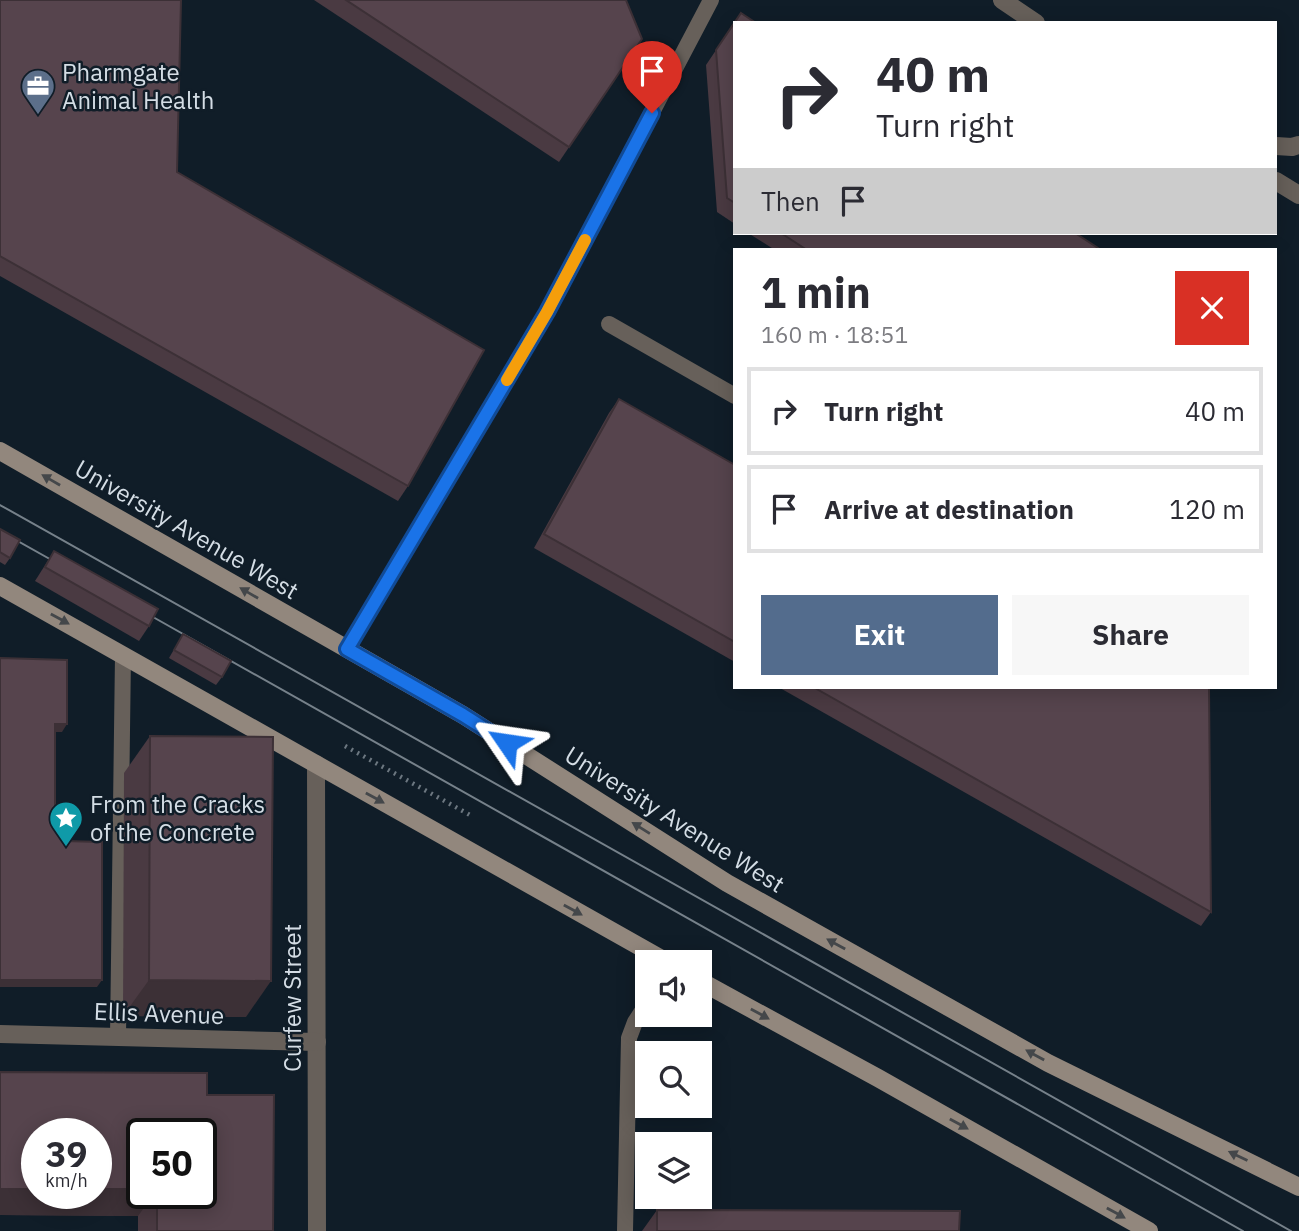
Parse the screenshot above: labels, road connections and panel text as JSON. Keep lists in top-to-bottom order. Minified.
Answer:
{"streets":{"main road":["University Avenue West"],"street":["Curfew Street","Ellis Avenue"]},"crossings":[["Curfew Street","Ellis Avenue"]],"places":{"office":["Pharmgate Animal Health"],"place":["From the Cracks of the Concrete"]},"page":{"turn":["40 m","Turn right"],"then":"Then","heading":["1 min","160 m · 18:51"],"list":[{"name":"Turn right","value":"40 m"},{"name":"Arrive at destination","value":"120 m"}],"buttons":["Exit","Share"],"speed":"39 km/h","limit":"50"}}
